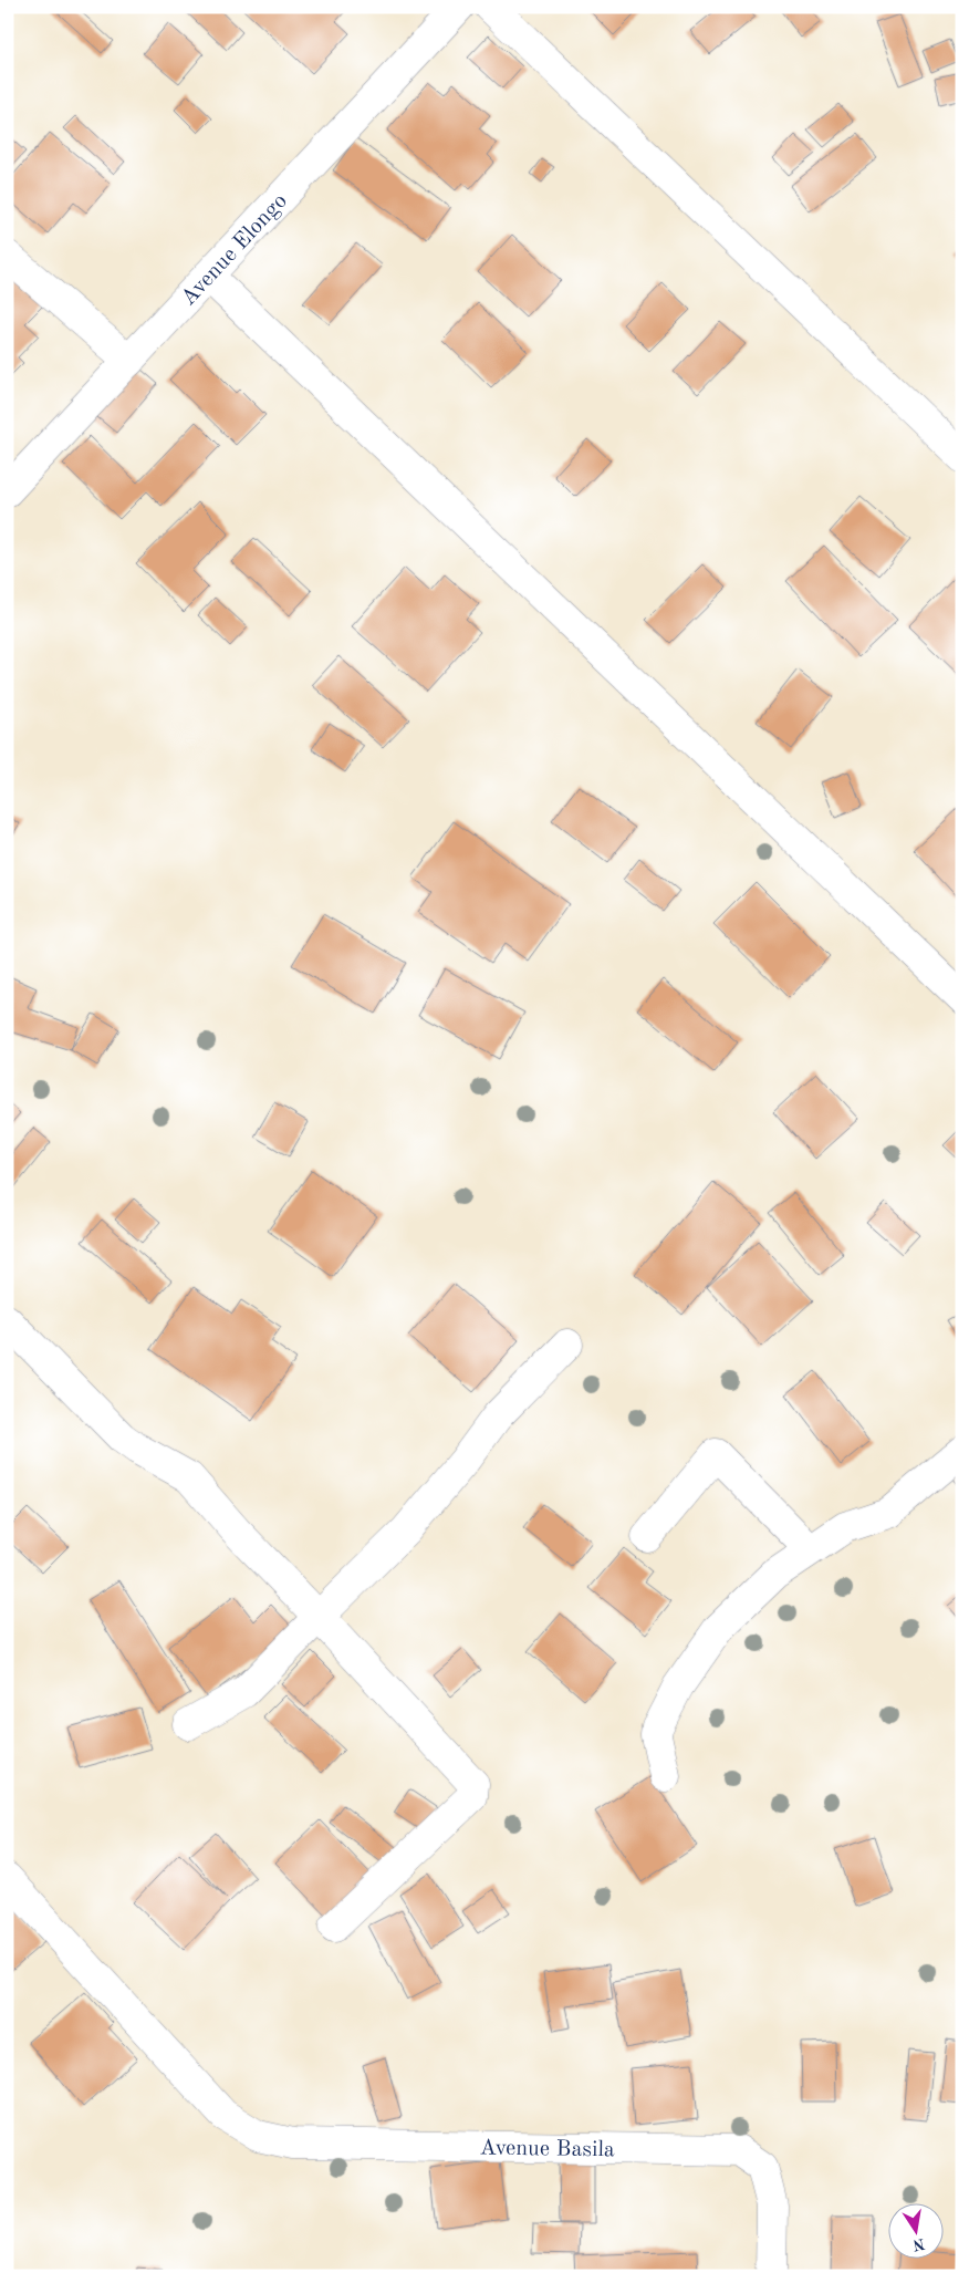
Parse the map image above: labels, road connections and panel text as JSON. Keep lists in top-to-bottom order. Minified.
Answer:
{"streets":{"street":["Avenue Elongo","Avenue Basila"]},"north":"bottom"}
